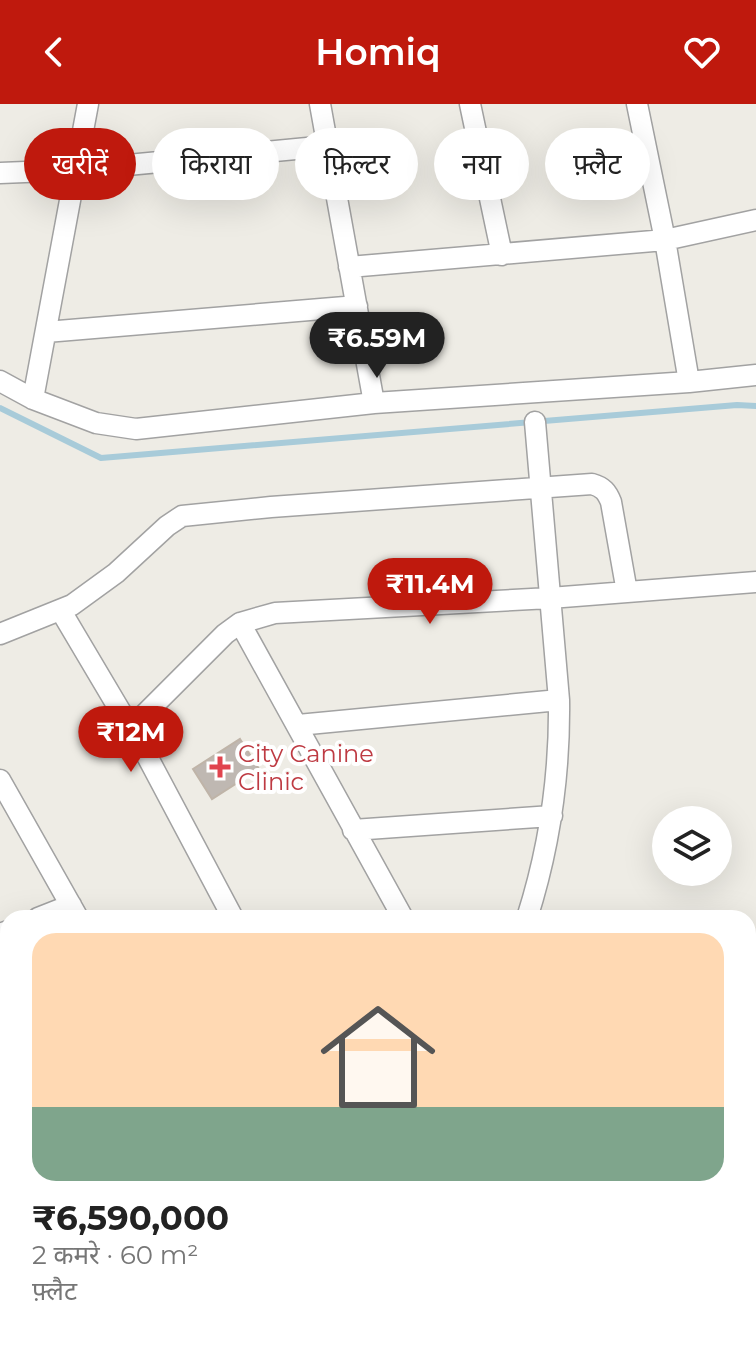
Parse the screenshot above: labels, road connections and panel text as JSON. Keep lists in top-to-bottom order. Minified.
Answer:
{"places":{"health":["City Canine Clinic"]},"page":{"header":"Homiq","chip":["खरीदें","किराया","फ़िल्टर","नया","फ़्लैट"],"price":["₹6.59M","₹11.4M","₹12M"],"list":[{"name":"₹6,590,000","note":"2 कमरे · 60 m² · फ़्लैट"}]}}
